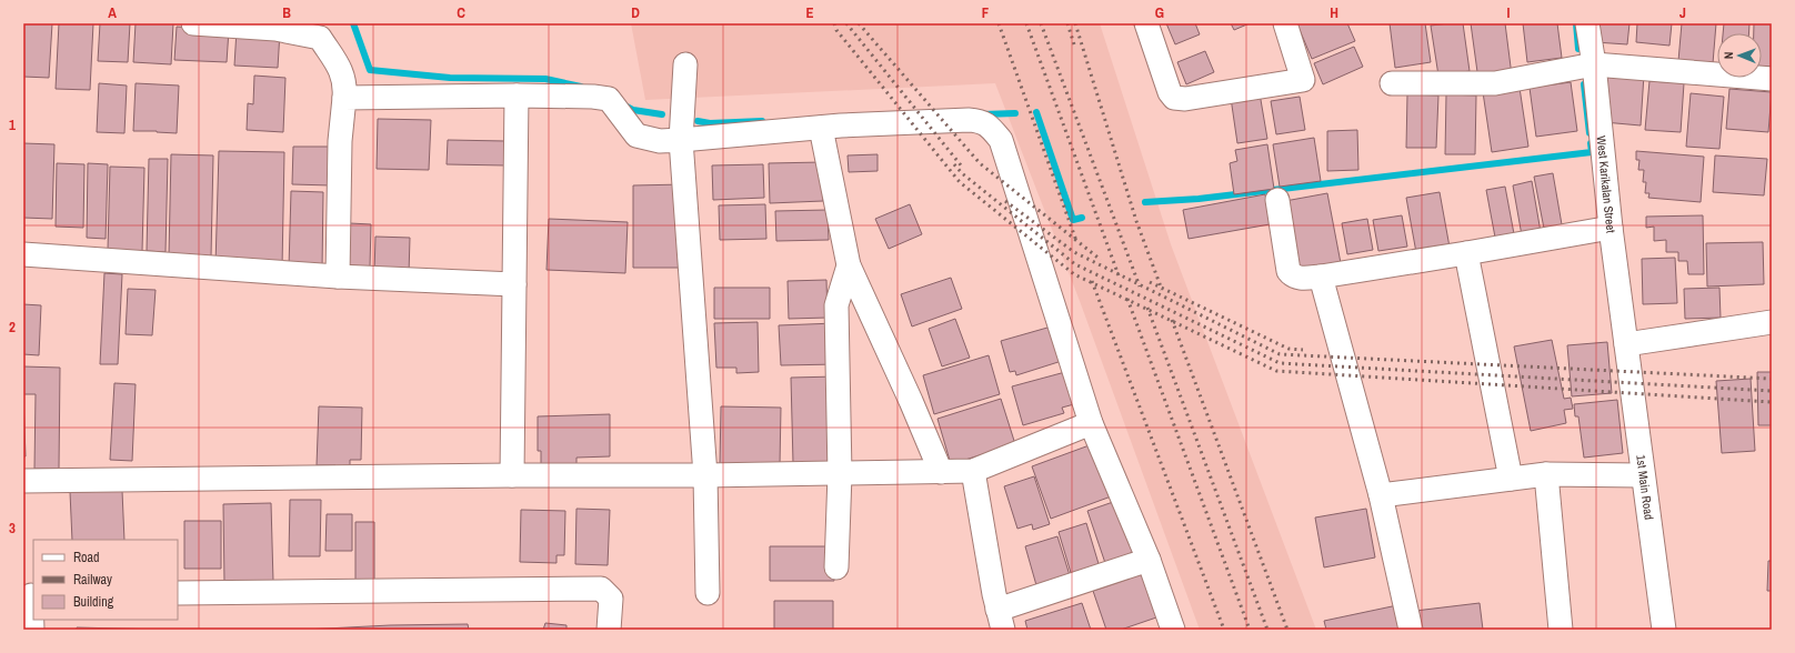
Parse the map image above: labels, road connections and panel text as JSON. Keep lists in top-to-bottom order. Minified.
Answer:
{"streets":{"street":["West Karikalan Street","1st Main Road"]},"crossings":[["West Karikalan Street","1st Main Road"]],"legend":["Road","Railway","Building"],"north":"left","grid":{"columns":["A","B","C","D","E","F","G","H","I","J"],"rows":["1","2","3"]}}
